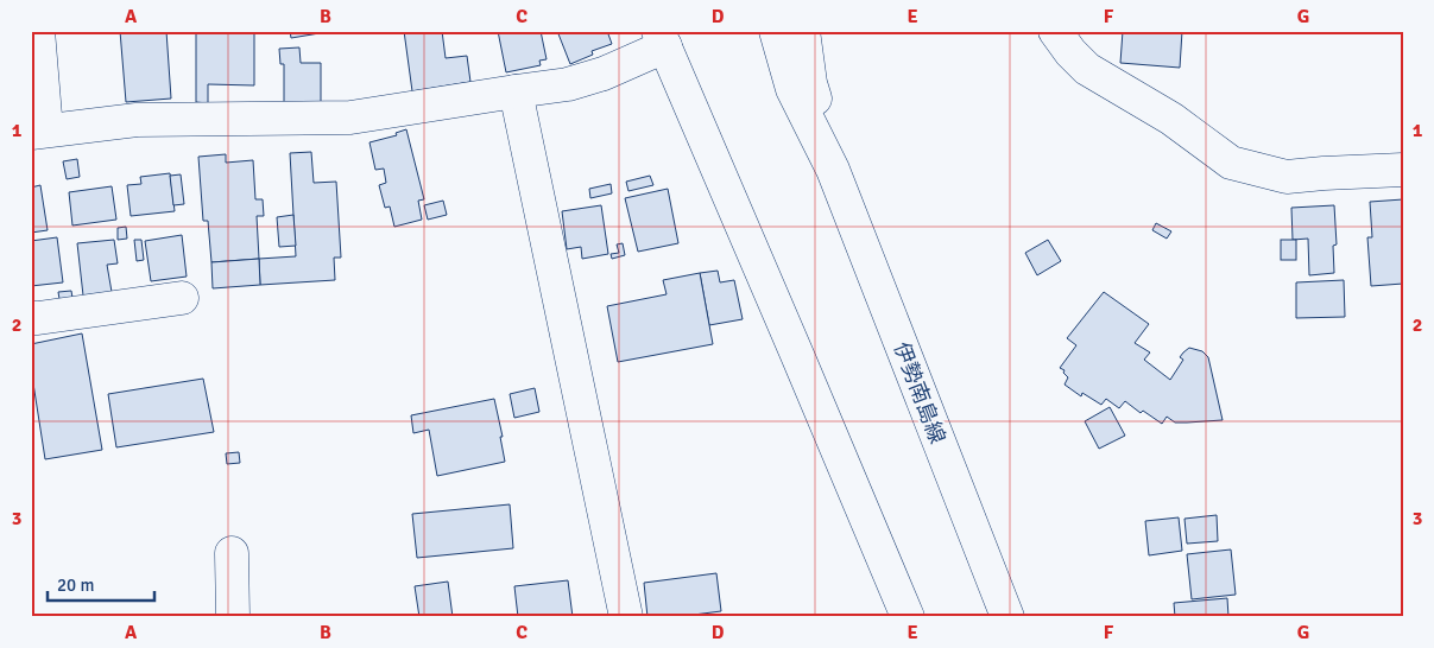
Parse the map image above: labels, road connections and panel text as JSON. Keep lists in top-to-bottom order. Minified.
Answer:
{"streets":{"street":["伊勢南島線"]},"scale_bar":"20 m","grid":{"columns":["A","B","C","D","E","F","G"],"rows":["1","2","3"]}}
